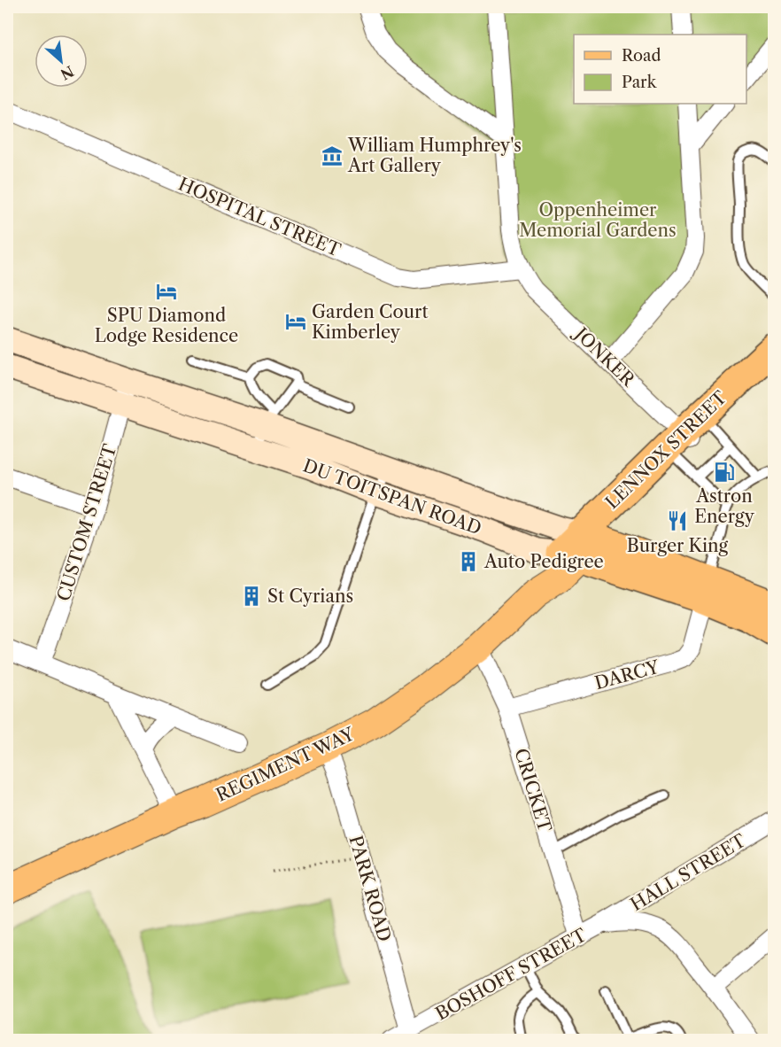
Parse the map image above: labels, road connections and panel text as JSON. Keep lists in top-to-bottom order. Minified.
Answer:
{"streets":{"highway":["LENNOX STREET","DU TOITSPAN ROAD"],"main road":["REGIMENT WAY"],"street":["HOSPITAL STREET","JONKER","CUSTOM STREET","DARCY","CRICKET","HALL STREET","PARK ROAD","BOSHOFF STREET"]},"crossings":[["HOSPITAL STREET","JONKER"],["JONKER","LENNOX STREET"],["LENNOX STREET","DU TOITSPAN ROAD"],["LENNOX STREET","REGIMENT WAY"],["DU TOITSPAN ROAD","CUSTOM STREET"],["DU TOITSPAN ROAD","DARCY"],["DU TOITSPAN ROAD","REGIMENT WAY"],["DARCY","CRICKET"],["REGIMENT WAY","CRICKET"],["REGIMENT WAY","PARK ROAD"],["CRICKET","BOSHOFF STREET"],["HALL STREET","BOSHOFF STREET"],["PARK ROAD","BOSHOFF STREET"]],"parks":["Oppenheimer Memorial Gardens"],"places":{"museum":["William Humphrey's Art Gallery"],"hotel":["SPU Diamond Lodge Residence","Garden Court Kimberley"],"fuel station":["Astron Energy"],"restaurant":["Burger King"],"building":["Auto Pedigree","St Cyrians"]},"legend":["Road","Park"],"north":"bottom right"}
